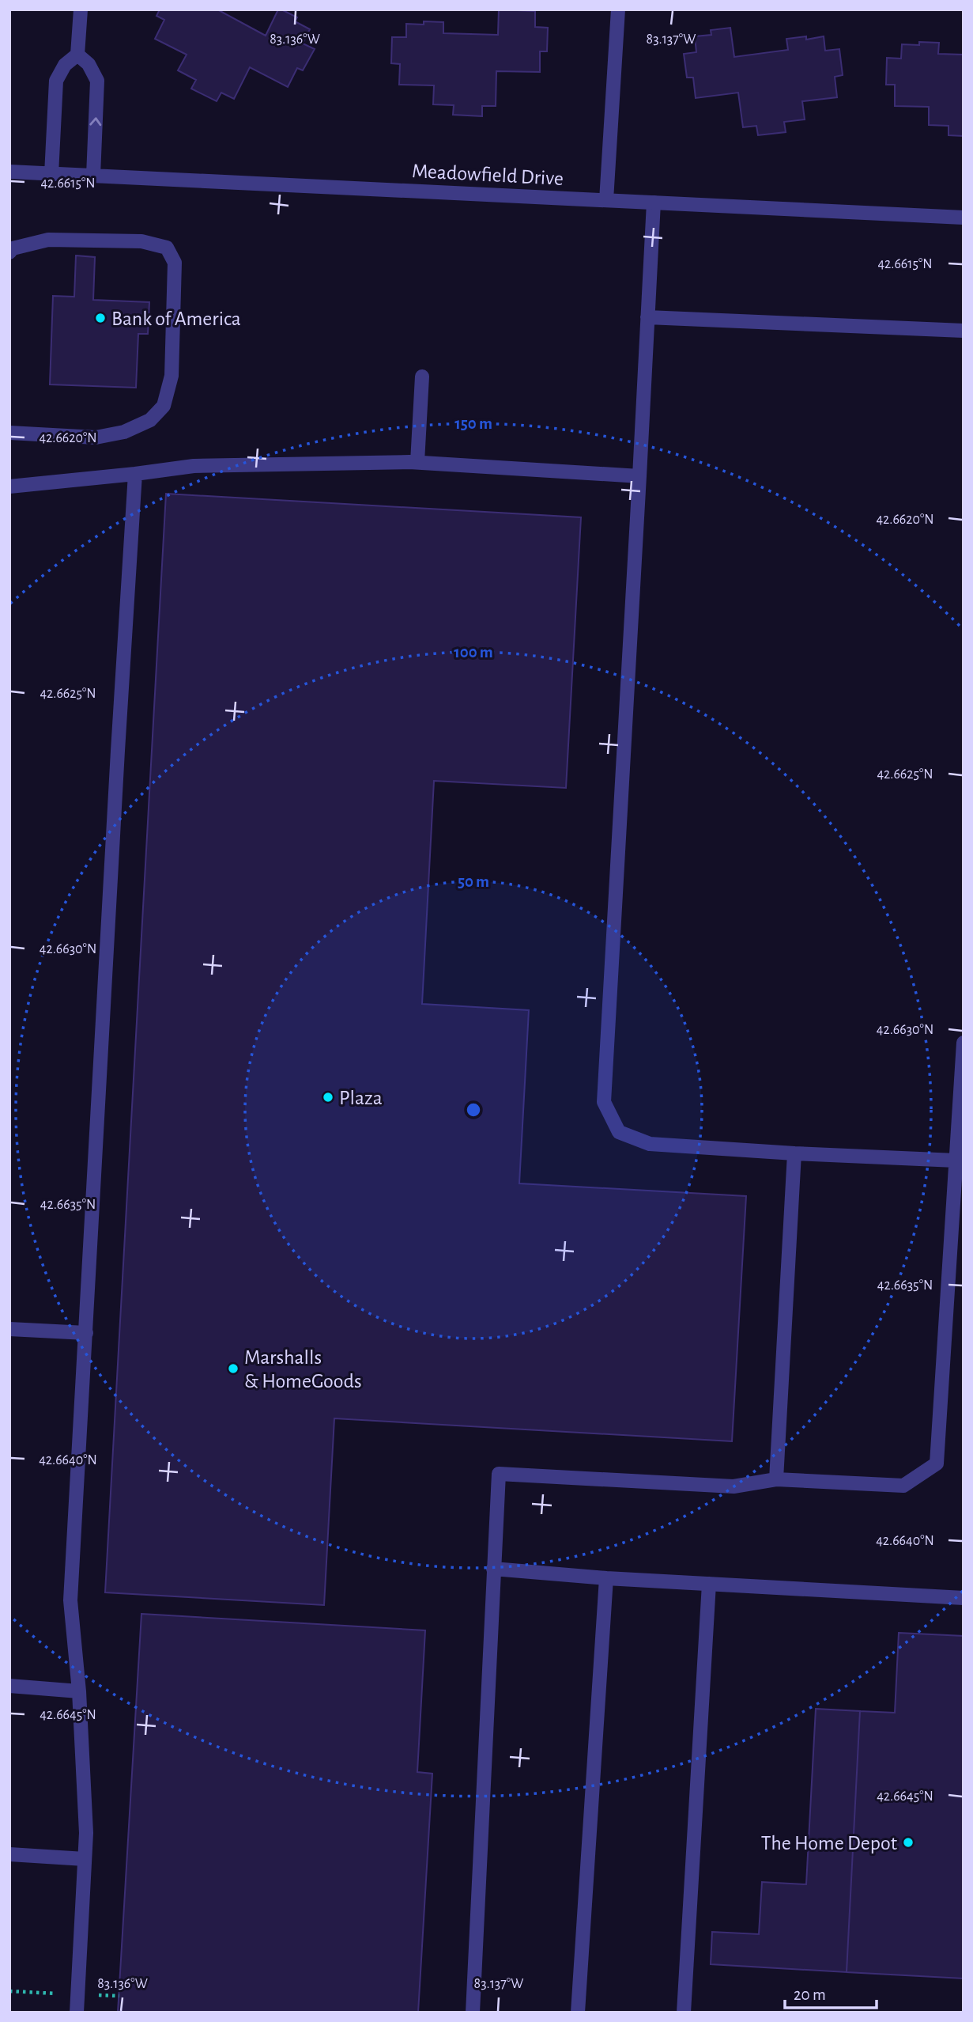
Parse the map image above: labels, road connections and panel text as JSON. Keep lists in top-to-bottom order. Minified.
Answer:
{"streets":{"street":["Meadowfield Drive"]},"places":["Bank of America","Plaza","Marshalls & HomeGoods","The Home Depot"],"scale_bar":"20 m","coordinates":["83.136°W","83.137°W","42.6615°N","42.6620°N","42.6625°N","42.6630°N","42.6635°N","42.6640°N","42.6645°N"],"rings":["150 m","100 m","50 m"]}
